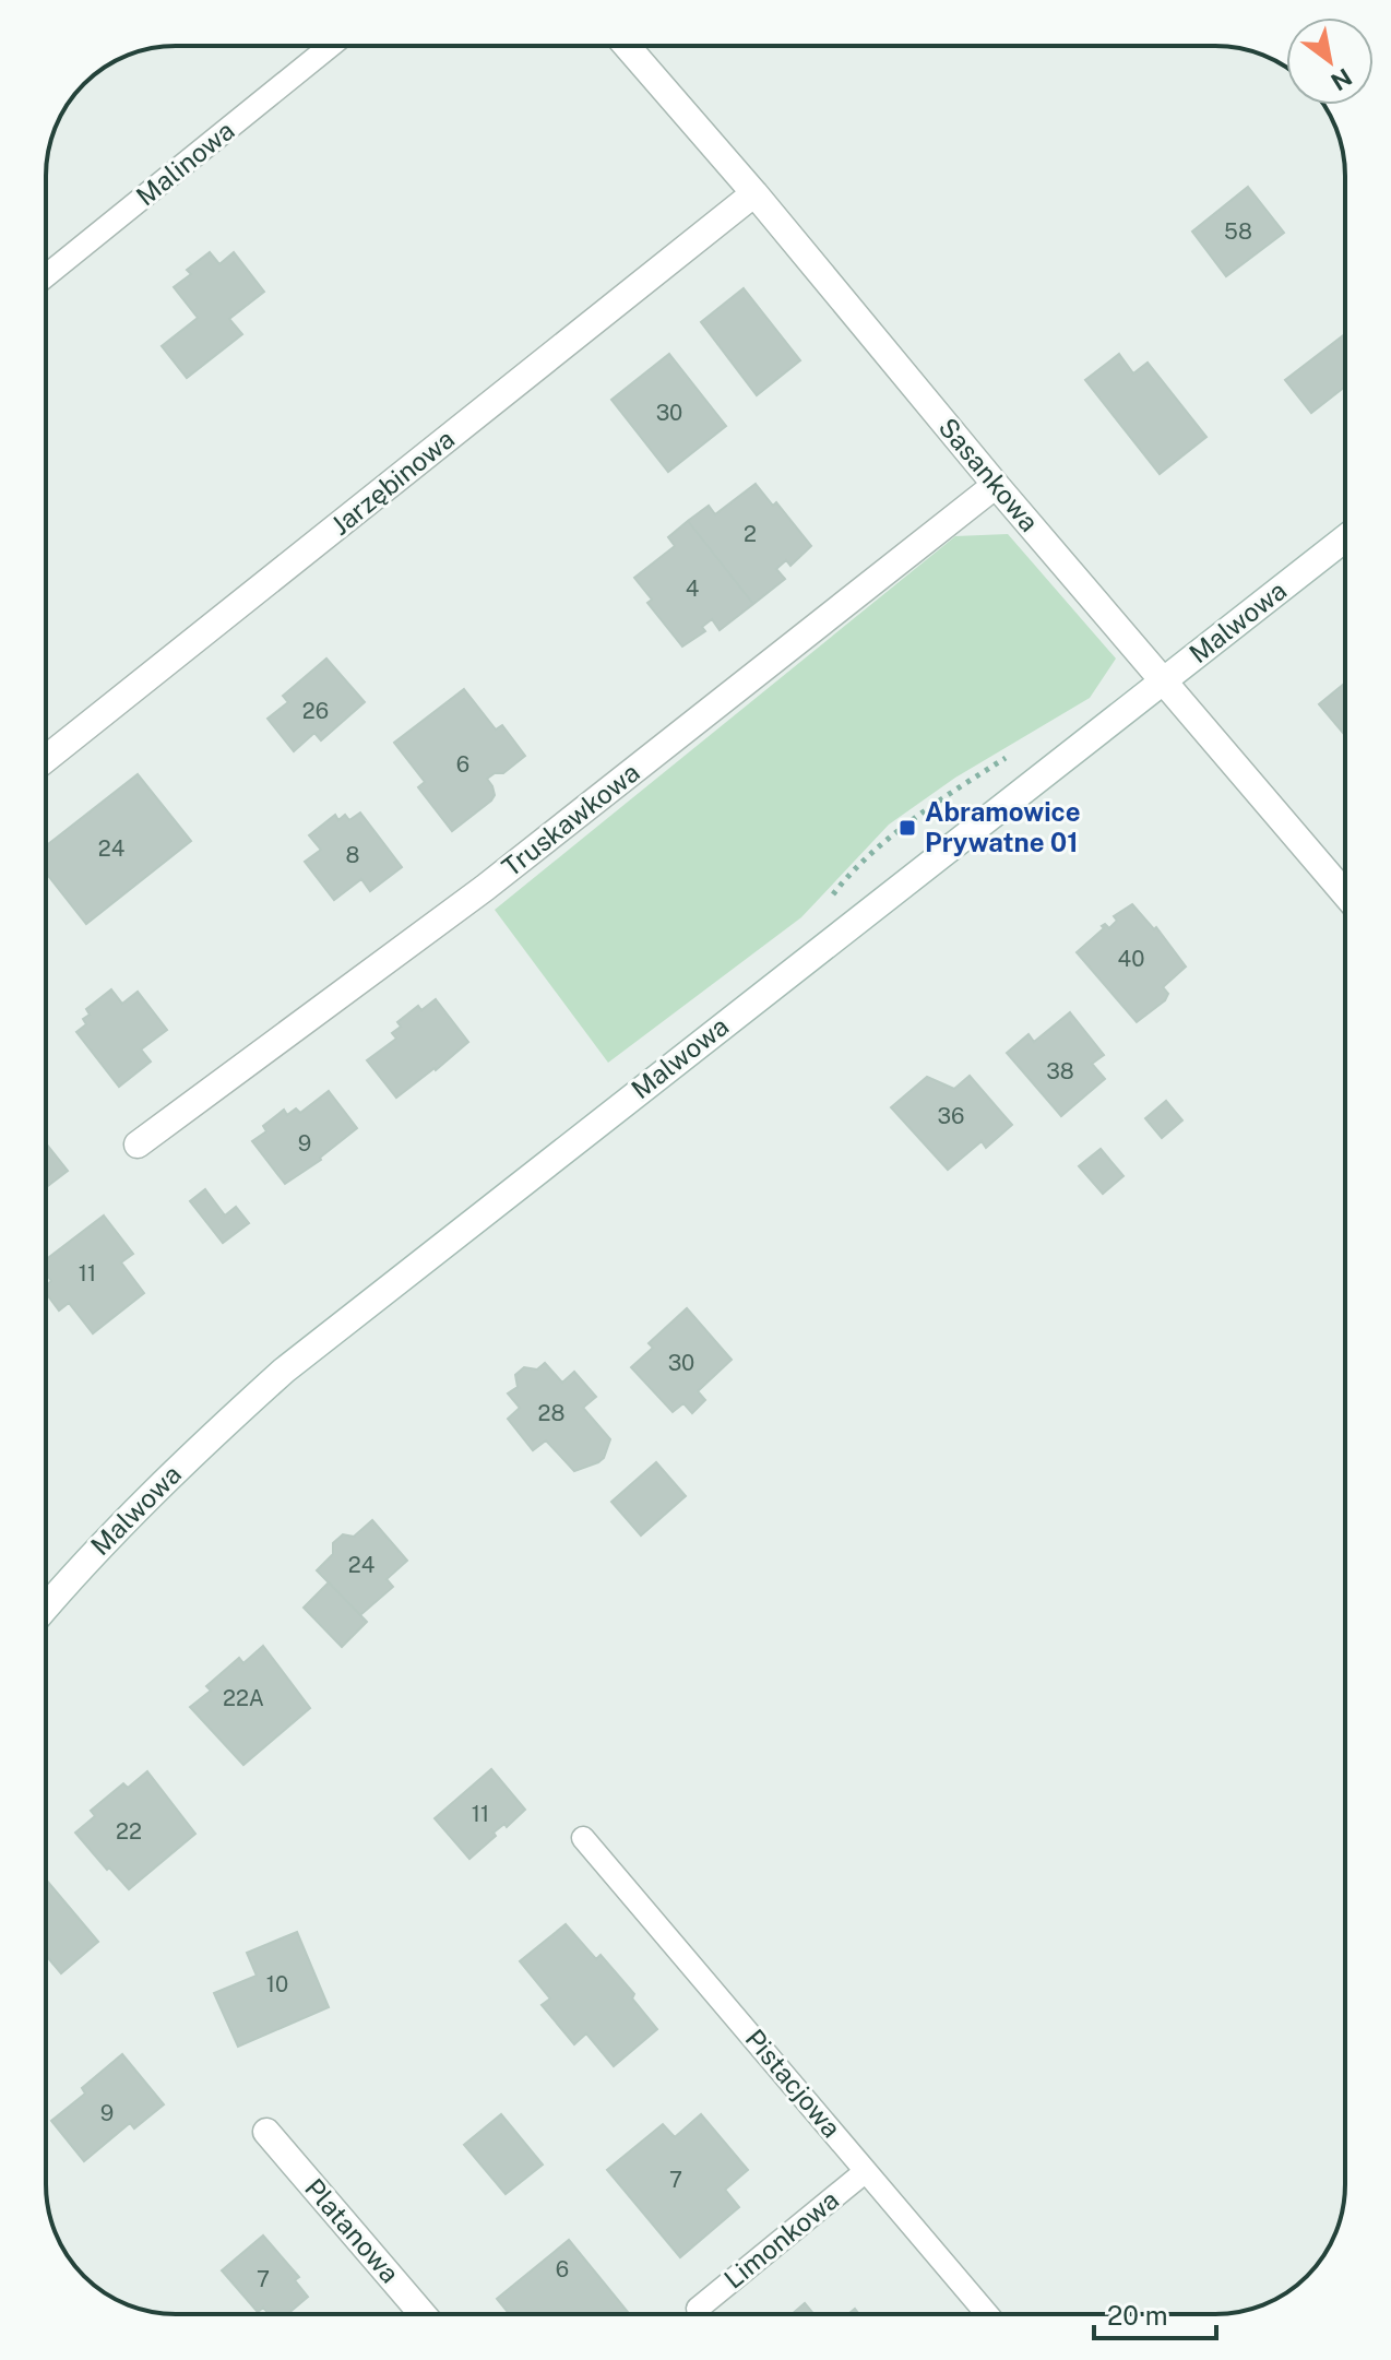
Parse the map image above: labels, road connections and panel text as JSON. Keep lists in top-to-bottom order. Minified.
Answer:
{"streets":{"street":["Sasankowa","Jarzębinowa","Malwowa","Truskawkowa","Platanowa"],"lane":["Malinowa","Pistacjowa","Limonkowa"]},"crossings":[["Sasankowa","Jarzębinowa"],["Sasankowa","Malwowa"],["Sasankowa","Truskawkowa"],["Pistacjowa","Limonkowa"]],"places":{"transit":["Abramowice Prywatne 01"]},"house_numbers":["58","30","2","4","26","6","24","8","40","38","36","9","11","30","28","24","22A","11","22","10","9","7","6","7"],"scale_bar":"20 m","north":"bottom right"}
